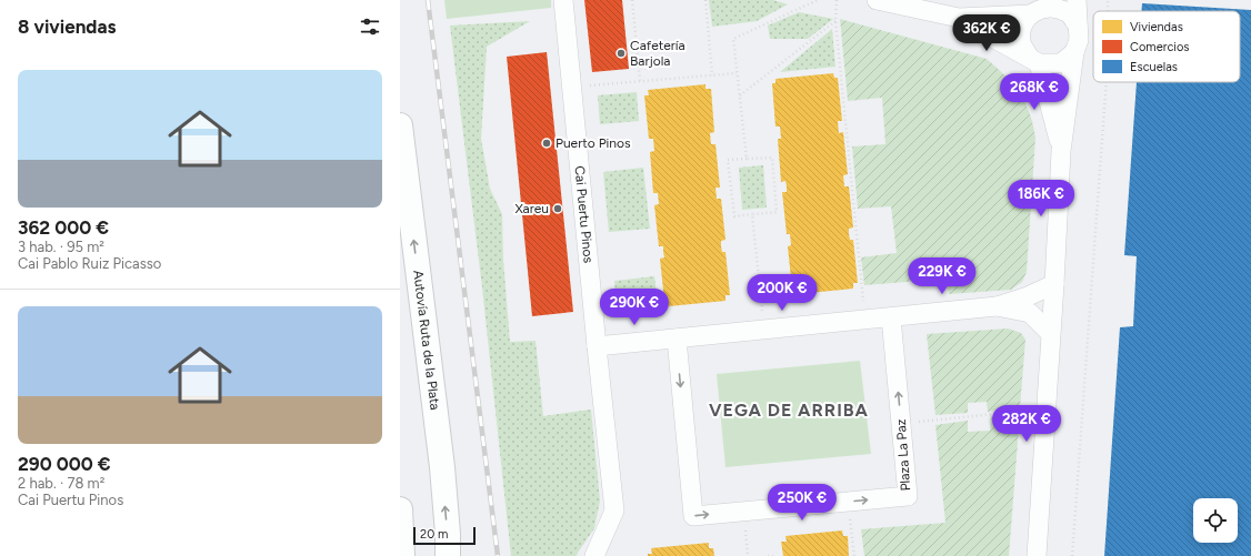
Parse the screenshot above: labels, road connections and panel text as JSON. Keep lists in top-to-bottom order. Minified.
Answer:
{"streets":{"highway":["Autovía Ruta de la Plata"],"street":["Cai Puertu Pinos","Plaza La Paz"]},"one_way":["Autovía Ruta de la Plata"],"districts":["VEGA DE ARRIBA"],"places":["Cafetería Barjola","Puerto Pinos","Xareu"],"legend":["Viviendas","Comercios","Escuelas"],"scale_bar":"20 m","page":{"heading":"8 viviendas","price":["362K €","268K €","186K €","229K €","200K €","290K €","282K €","250K €"],"list":[{"name":"362 000 €","note":"3 hab. · 95 m² · Cai Pablo Ruiz Picasso"},{"name":"290 000 €","note":"2 hab. · 78 m² · Cai Puertu Pinos"}],"scale":"20 m"}}
